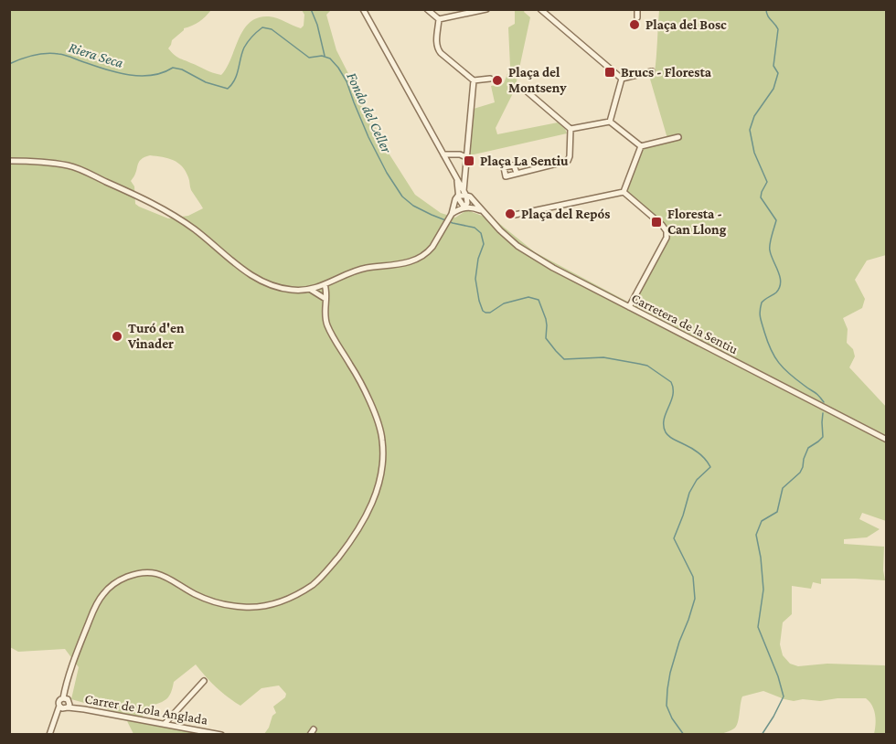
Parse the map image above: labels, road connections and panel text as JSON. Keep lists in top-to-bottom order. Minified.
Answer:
{"streets":{"street":["Carretera de la Sentiu","Carrer de Lola Anglada"]},"water":["Riera Seca","Fondo del Celler"],"places":{"other":["Plaça del Bosc","Plaça del Montseny","Plaça del Repós","Turó d'en Vinader"],"transit":["Brucs - Floresta","Plaça La Sentiu","Floresta - Can Llong"]}}
